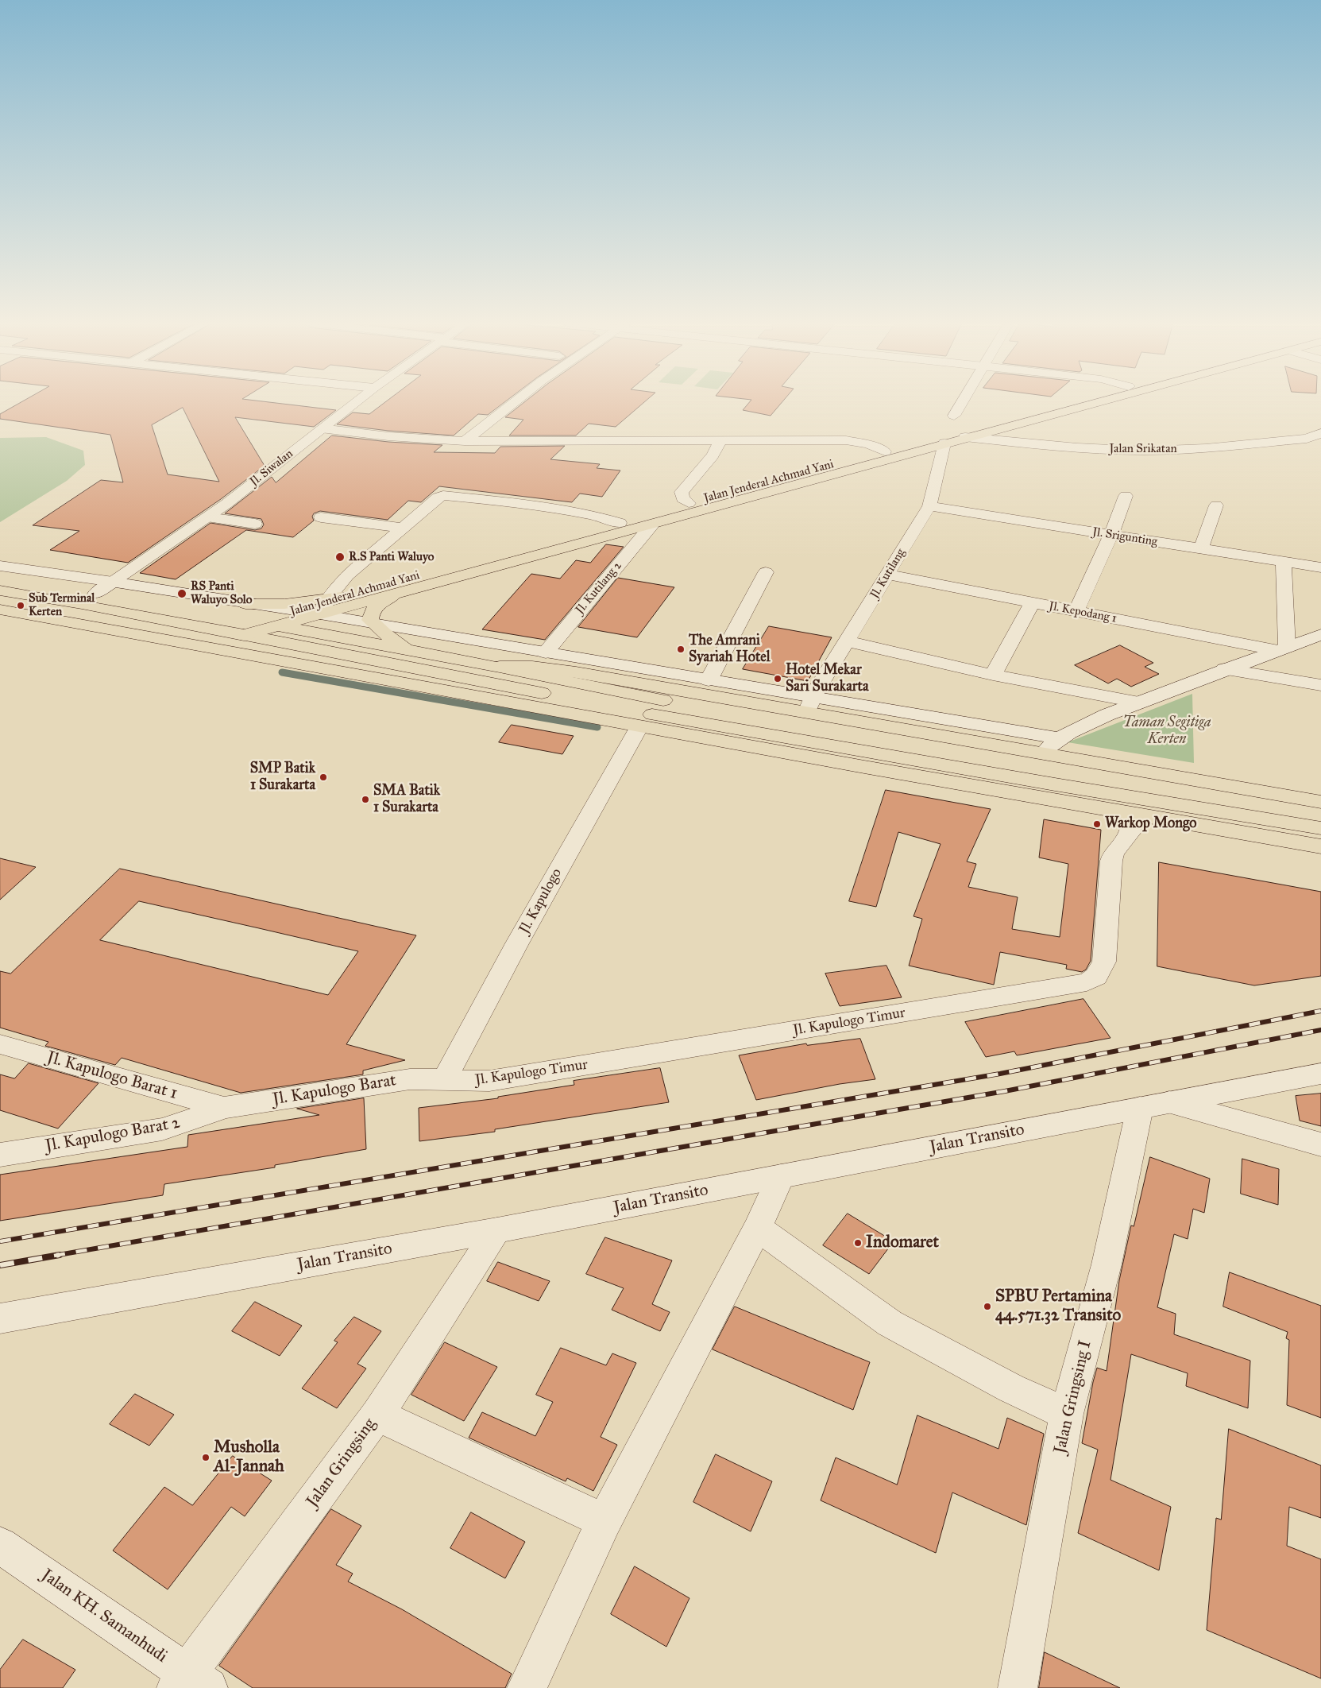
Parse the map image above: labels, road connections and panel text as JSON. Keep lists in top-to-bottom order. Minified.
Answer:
{"streets":{"main road":["Jalan Jenderal Achmad Yani"],"street":["Jalan Srikatan","Jl. Siwalan","Jl. Srigunting","Jl. Kutilang","Jl. Kutilang 2","Jl. Kepodang 1","Jl. Kapulogo","Jl. Kapulogo Timur","Jl. Kapulogo Barat 1","Jl. Kapulogo Barat","Jl. Kapulogo Barat 2","Jalan Transito","Jalan Gringsing I","Jalan Gringsing","Jalan KH. Samanhudi"]},"crossings":[["Jalan Srikatan","Jalan Jenderal Achmad Yani"],["Jalan Jenderal Achmad Yani","Jl. Kutilang"],["Jalan Jenderal Achmad Yani","Jl. Kutilang 2"],["Jl. Srigunting","Jl. Kutilang"],["Jl. Kutilang","Jl. Kepodang 1"],["Jl. Kapulogo","Jl. Kapulogo Timur"],["Jl. Kapulogo","Jl. Kapulogo Barat"],["Jl. Kapulogo Timur","Jl. Kapulogo Barat"],["Jl. Kapulogo Barat 1","Jl. Kapulogo Barat"],["Jl. Kapulogo Barat 1","Jl. Kapulogo Barat 2"],["Jl. Kapulogo Barat","Jl. Kapulogo Barat 2"],["Jalan Transito","Jalan Gringsing I"],["Jalan Transito","Jalan Gringsing"],["Jalan Gringsing","Jalan KH. Samanhudi"]],"parks":["Taman Segitiga Kerten"],"places":["R.S Panti Waluyo","RS Panti Waluyo Solo","Sub Terminal Kerten","The Amrani Syariah Hotel","Hotel Mekar Sari Surakarta","SMP Batik 1 Surakarta","SMA Batik 1 Surakarta","Warkop Mongo","Indomaret","SPBU Pertamina 44.571.32 Transito","Musholla Al-Jannah"]}
